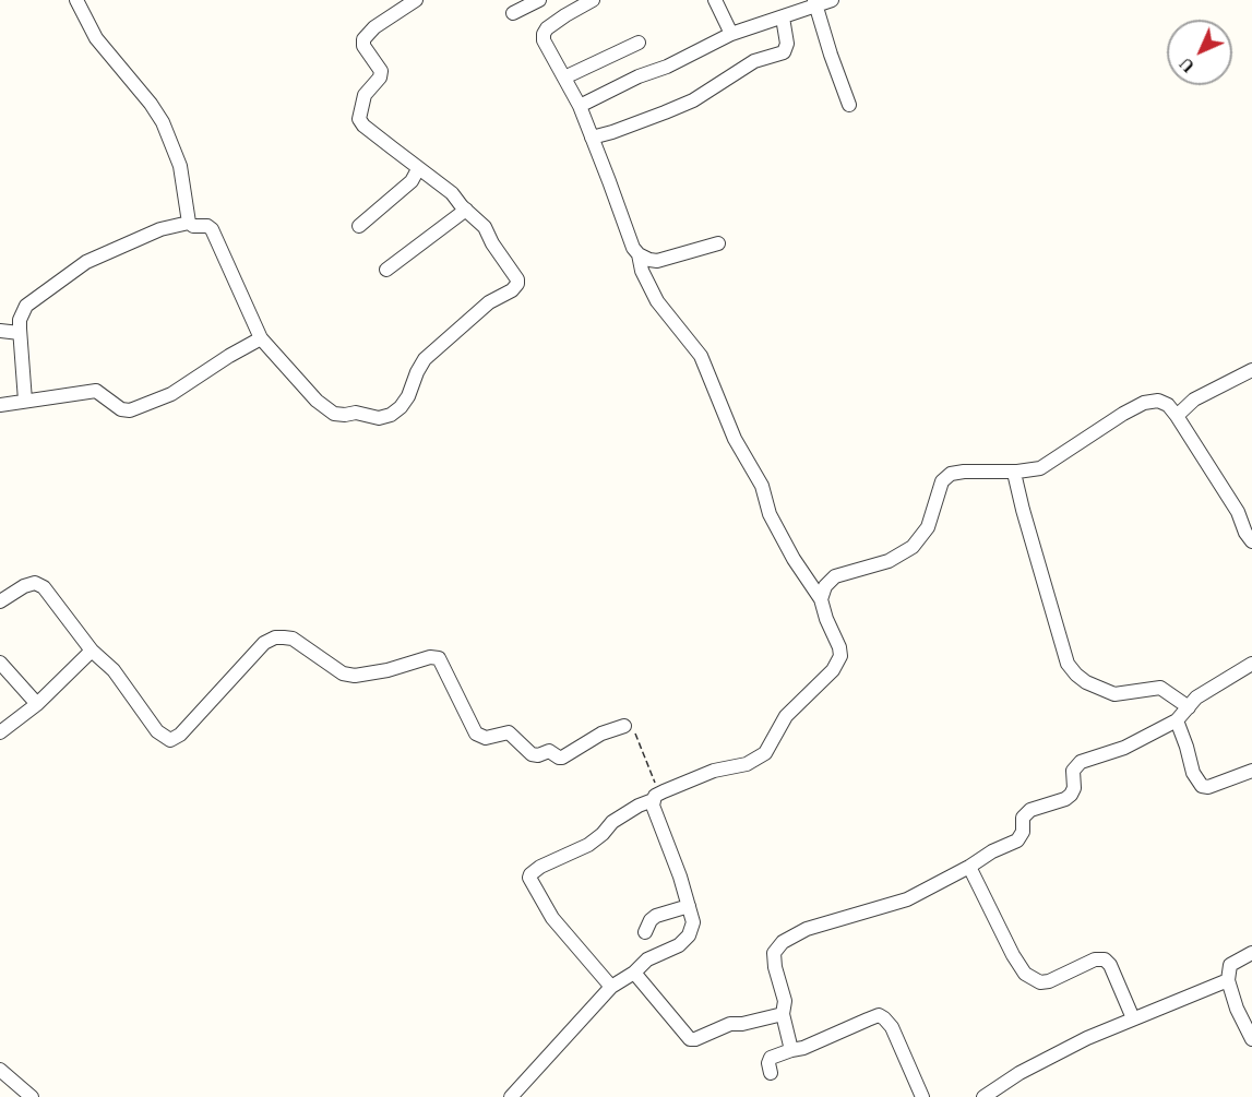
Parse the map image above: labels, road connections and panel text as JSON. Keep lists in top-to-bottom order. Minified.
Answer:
{"north":"bottom left"}
